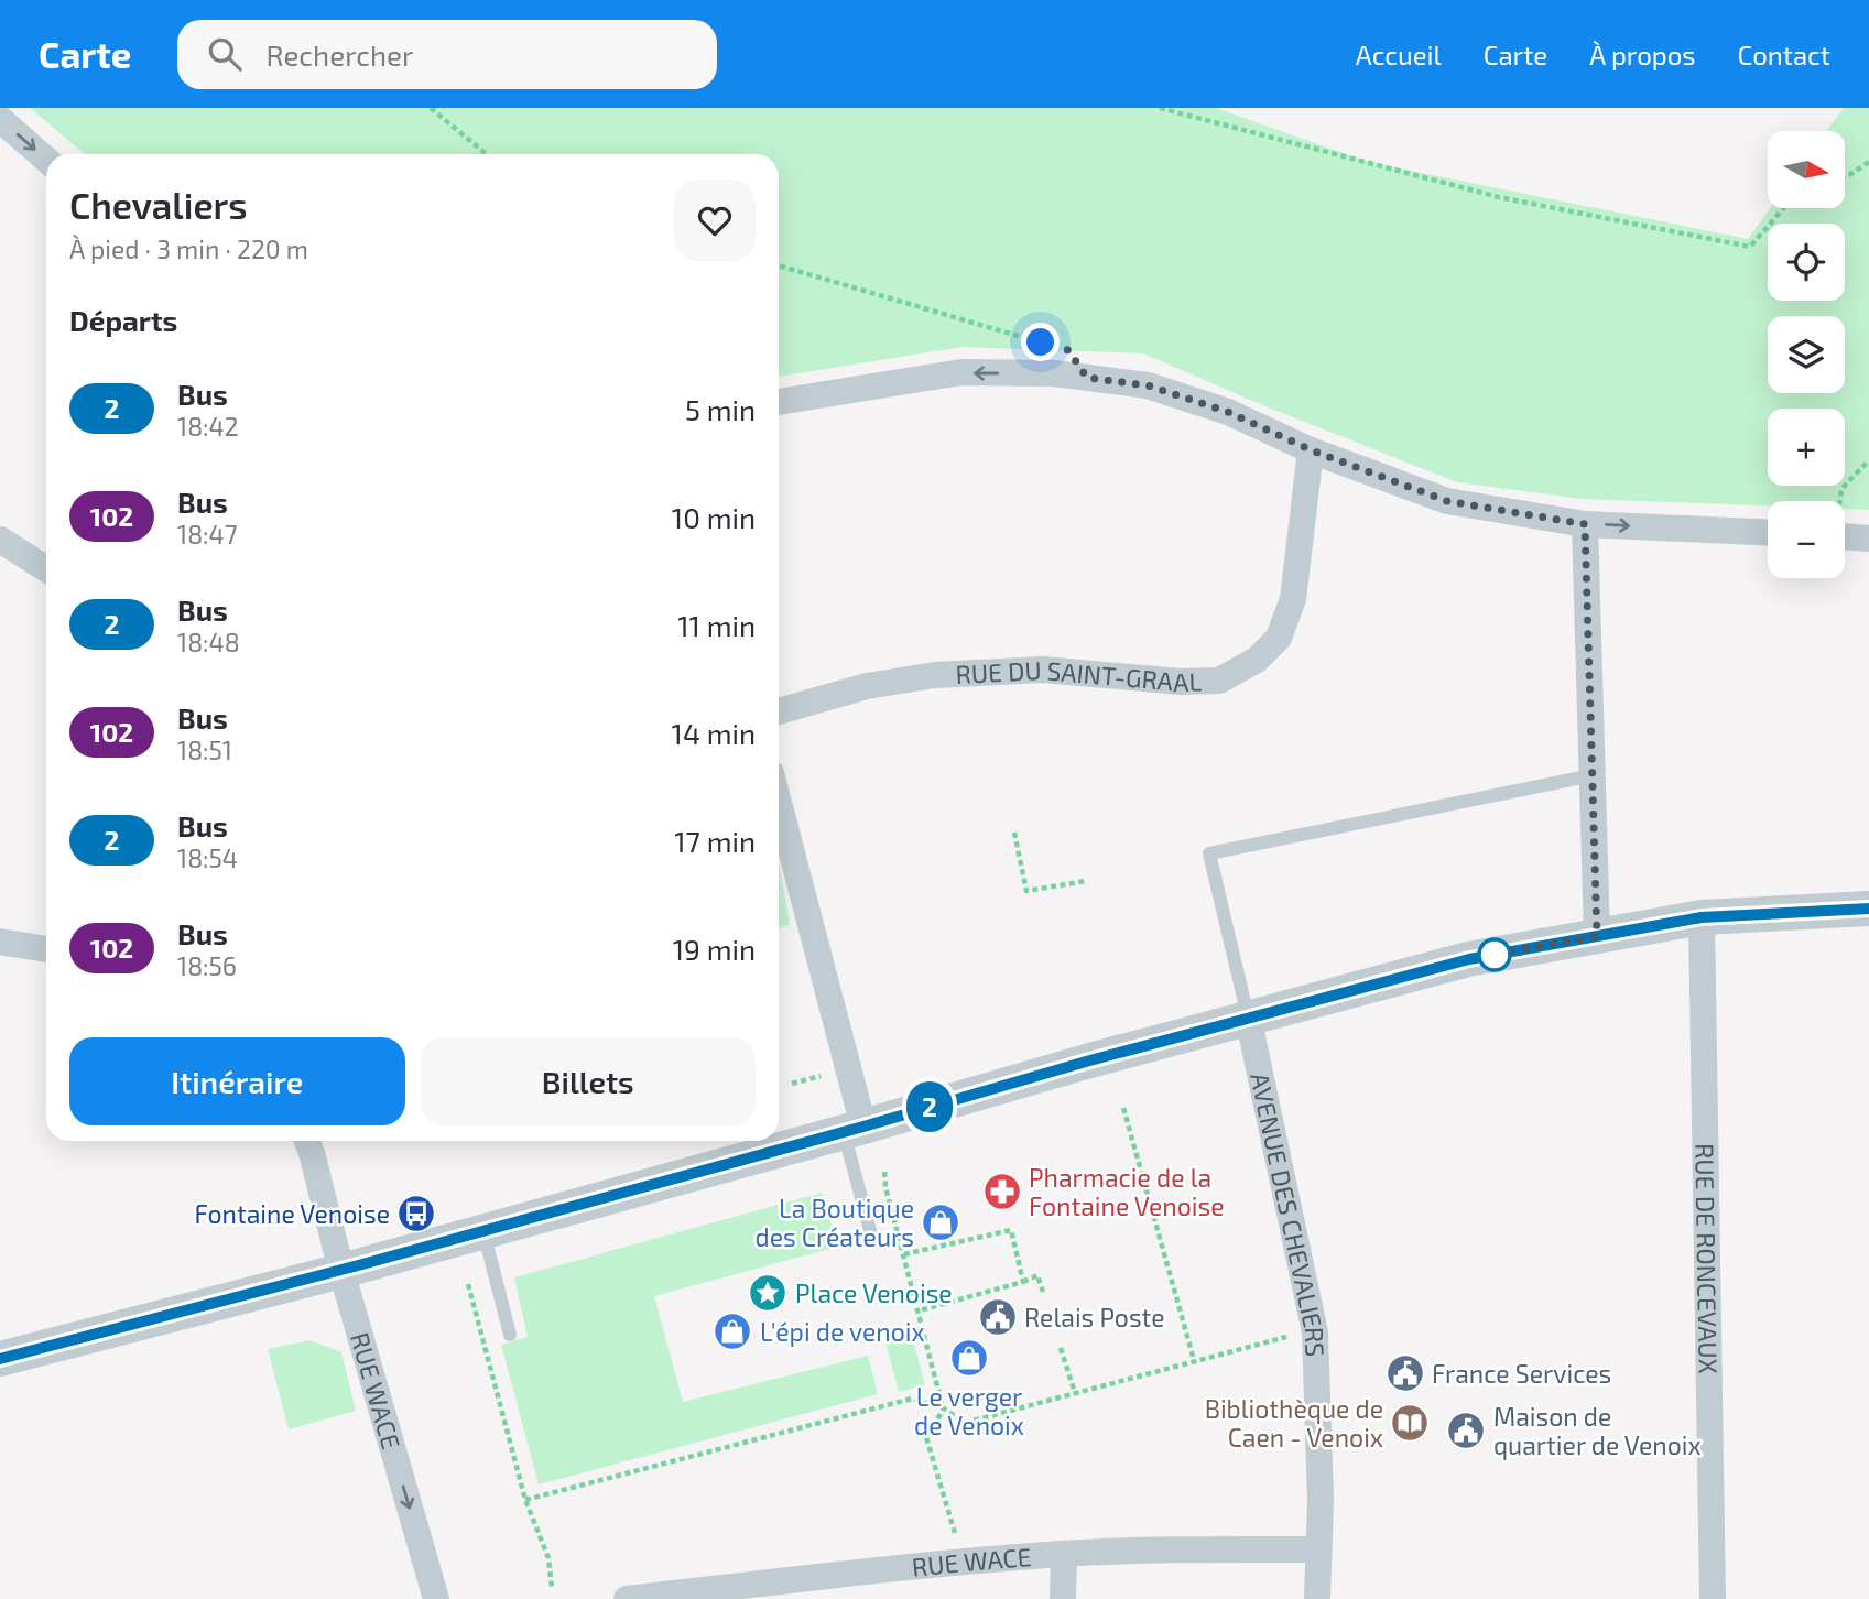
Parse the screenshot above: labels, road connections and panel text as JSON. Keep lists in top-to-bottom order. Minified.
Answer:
{"streets":{"street":["RUE DU SAINT-GRAAL","AVENUE DES CHEVALIERS","RUE DE RONCEVAUX","RUE WACE"]},"crossings":[["AVENUE DES CHEVALIERS","RUE WACE"]],"places":{"pharmacy":["Pharmacie de la Fontaine Venoise"],"bus stop":["Fontaine Venoise"],"shop":["La Boutique des Créateurs","L'épi de venoix","Le verger de Venoix"],"place":["Place Venoise"],"public building":["Relais Poste","France Services","Maison de quartier de Venoix"],"library":["Bibliothèque de Caen - Venoix"]},"lines":["bus line 2"],"north":"right","page":{"header":"Carte","search":"Rechercher","nav":["Accueil","Carte","À propos","Contact"],"on_map":"2","map_buttons":["+","−"],"heading":[["Chevaliers","À pied · 3 min · 220 m"],"Départs"],"list":[{"mark":"2","name":"Bus","note":"18:42","value":"5 min"},{"mark":"102","name":"Bus","note":"18:47","value":"10 min"},{"mark":"2","name":"Bus","note":"18:48","value":"11 min"},{"mark":"102","name":"Bus","note":"18:51","value":"14 min"},{"mark":"2","name":"Bus","note":"18:54","value":"17 min"},{"mark":"102","name":"Bus","note":"18:56","value":"19 min"}],"buttons":["Itinéraire","Billets"]}}
